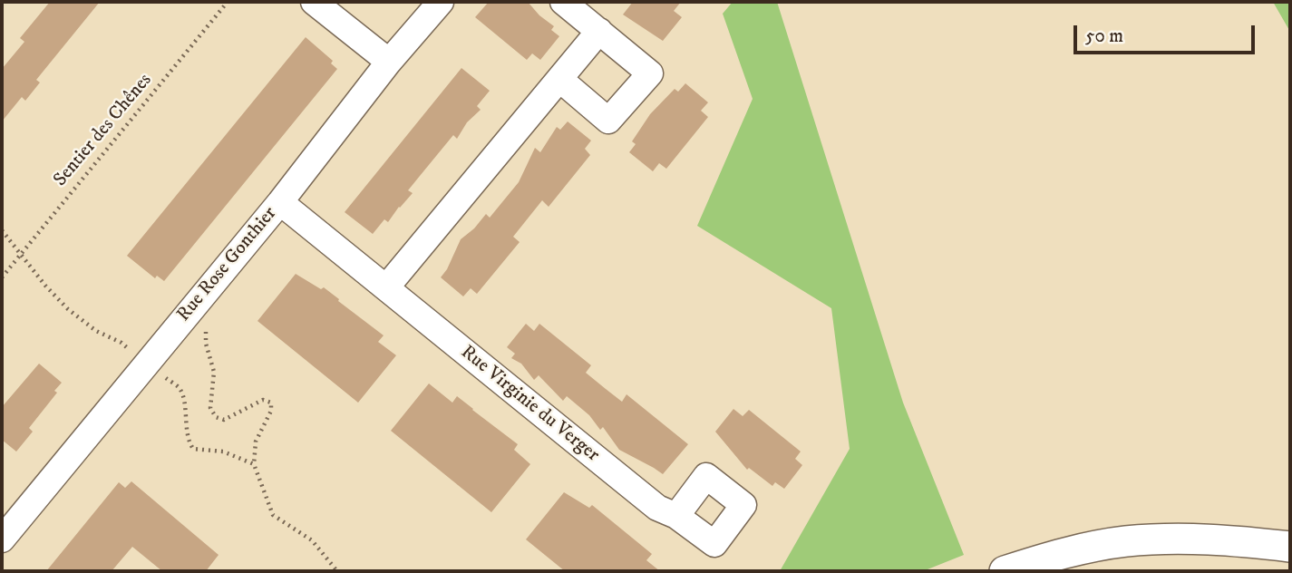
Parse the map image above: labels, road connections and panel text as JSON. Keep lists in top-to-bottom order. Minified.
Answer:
{"streets":{"street":["Rue Rose Gonthier","Rue Virginie du Verger"],"path":["Sentier des Chênes"]},"crossings":[["Rue Rose Gonthier","Rue Virginie du Verger"]],"scale_bar":"50 m"}
